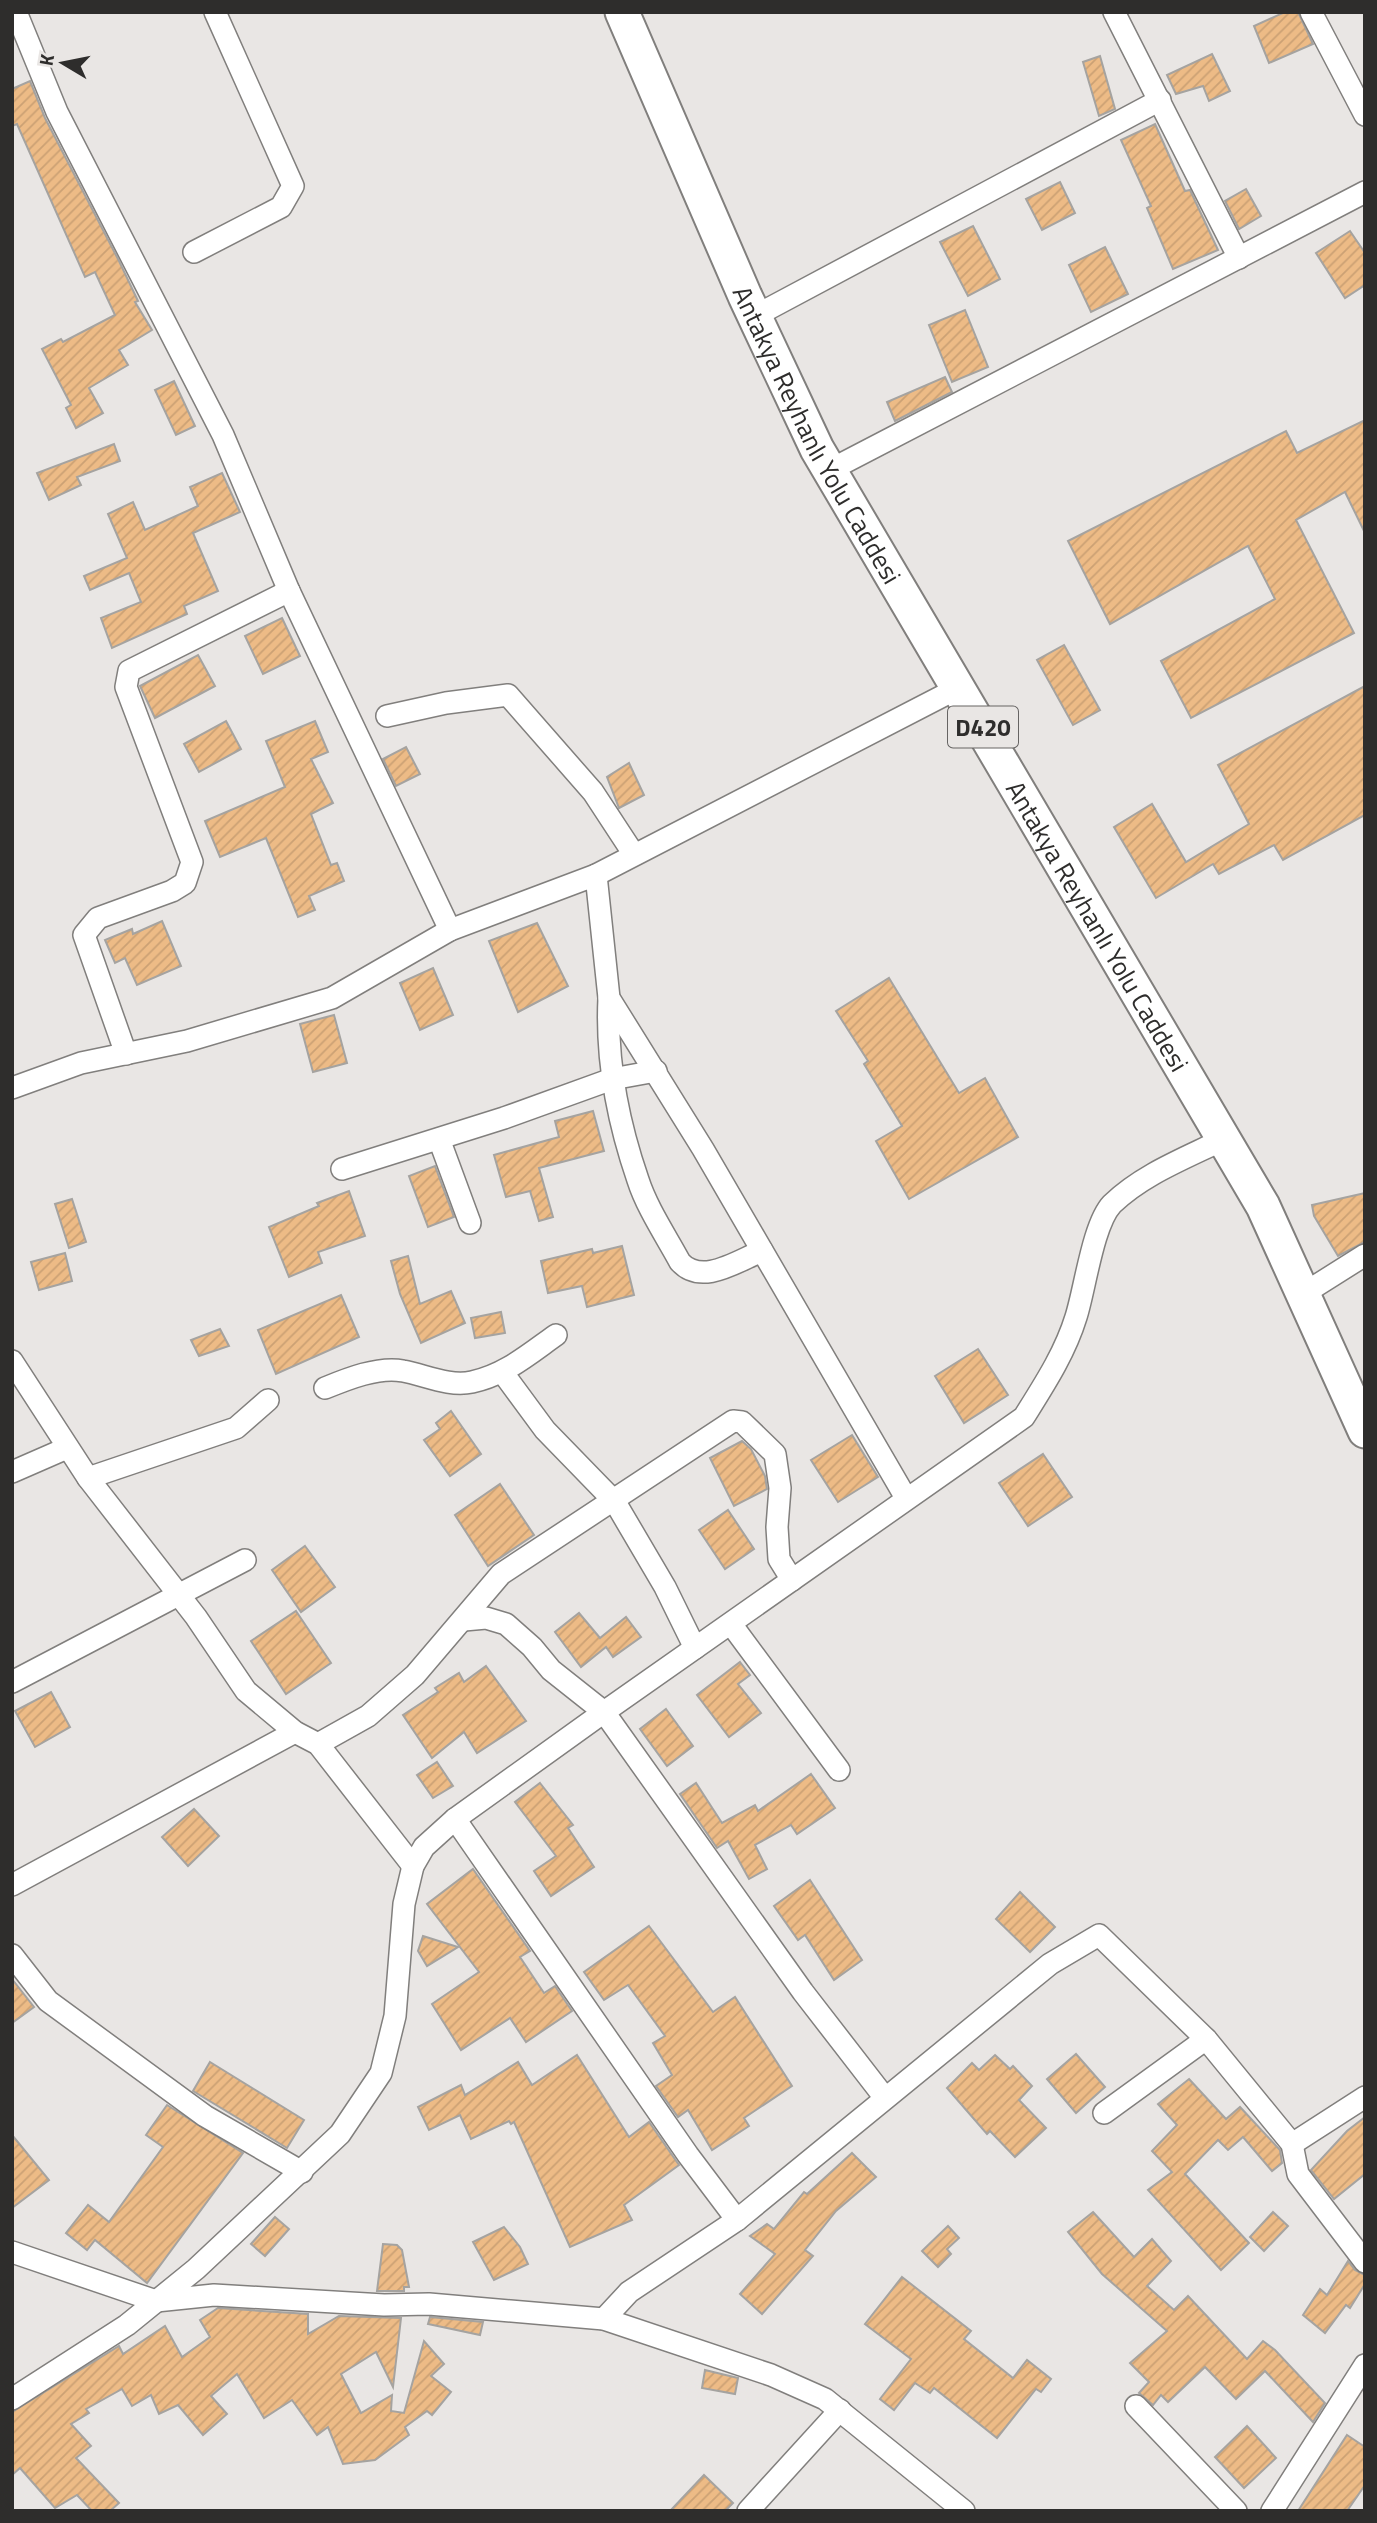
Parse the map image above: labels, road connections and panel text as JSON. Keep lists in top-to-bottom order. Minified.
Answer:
{"streets":{"main road":["Antakya Reyhanlı Yolu Caddesi","D420"]},"north":"left"}
